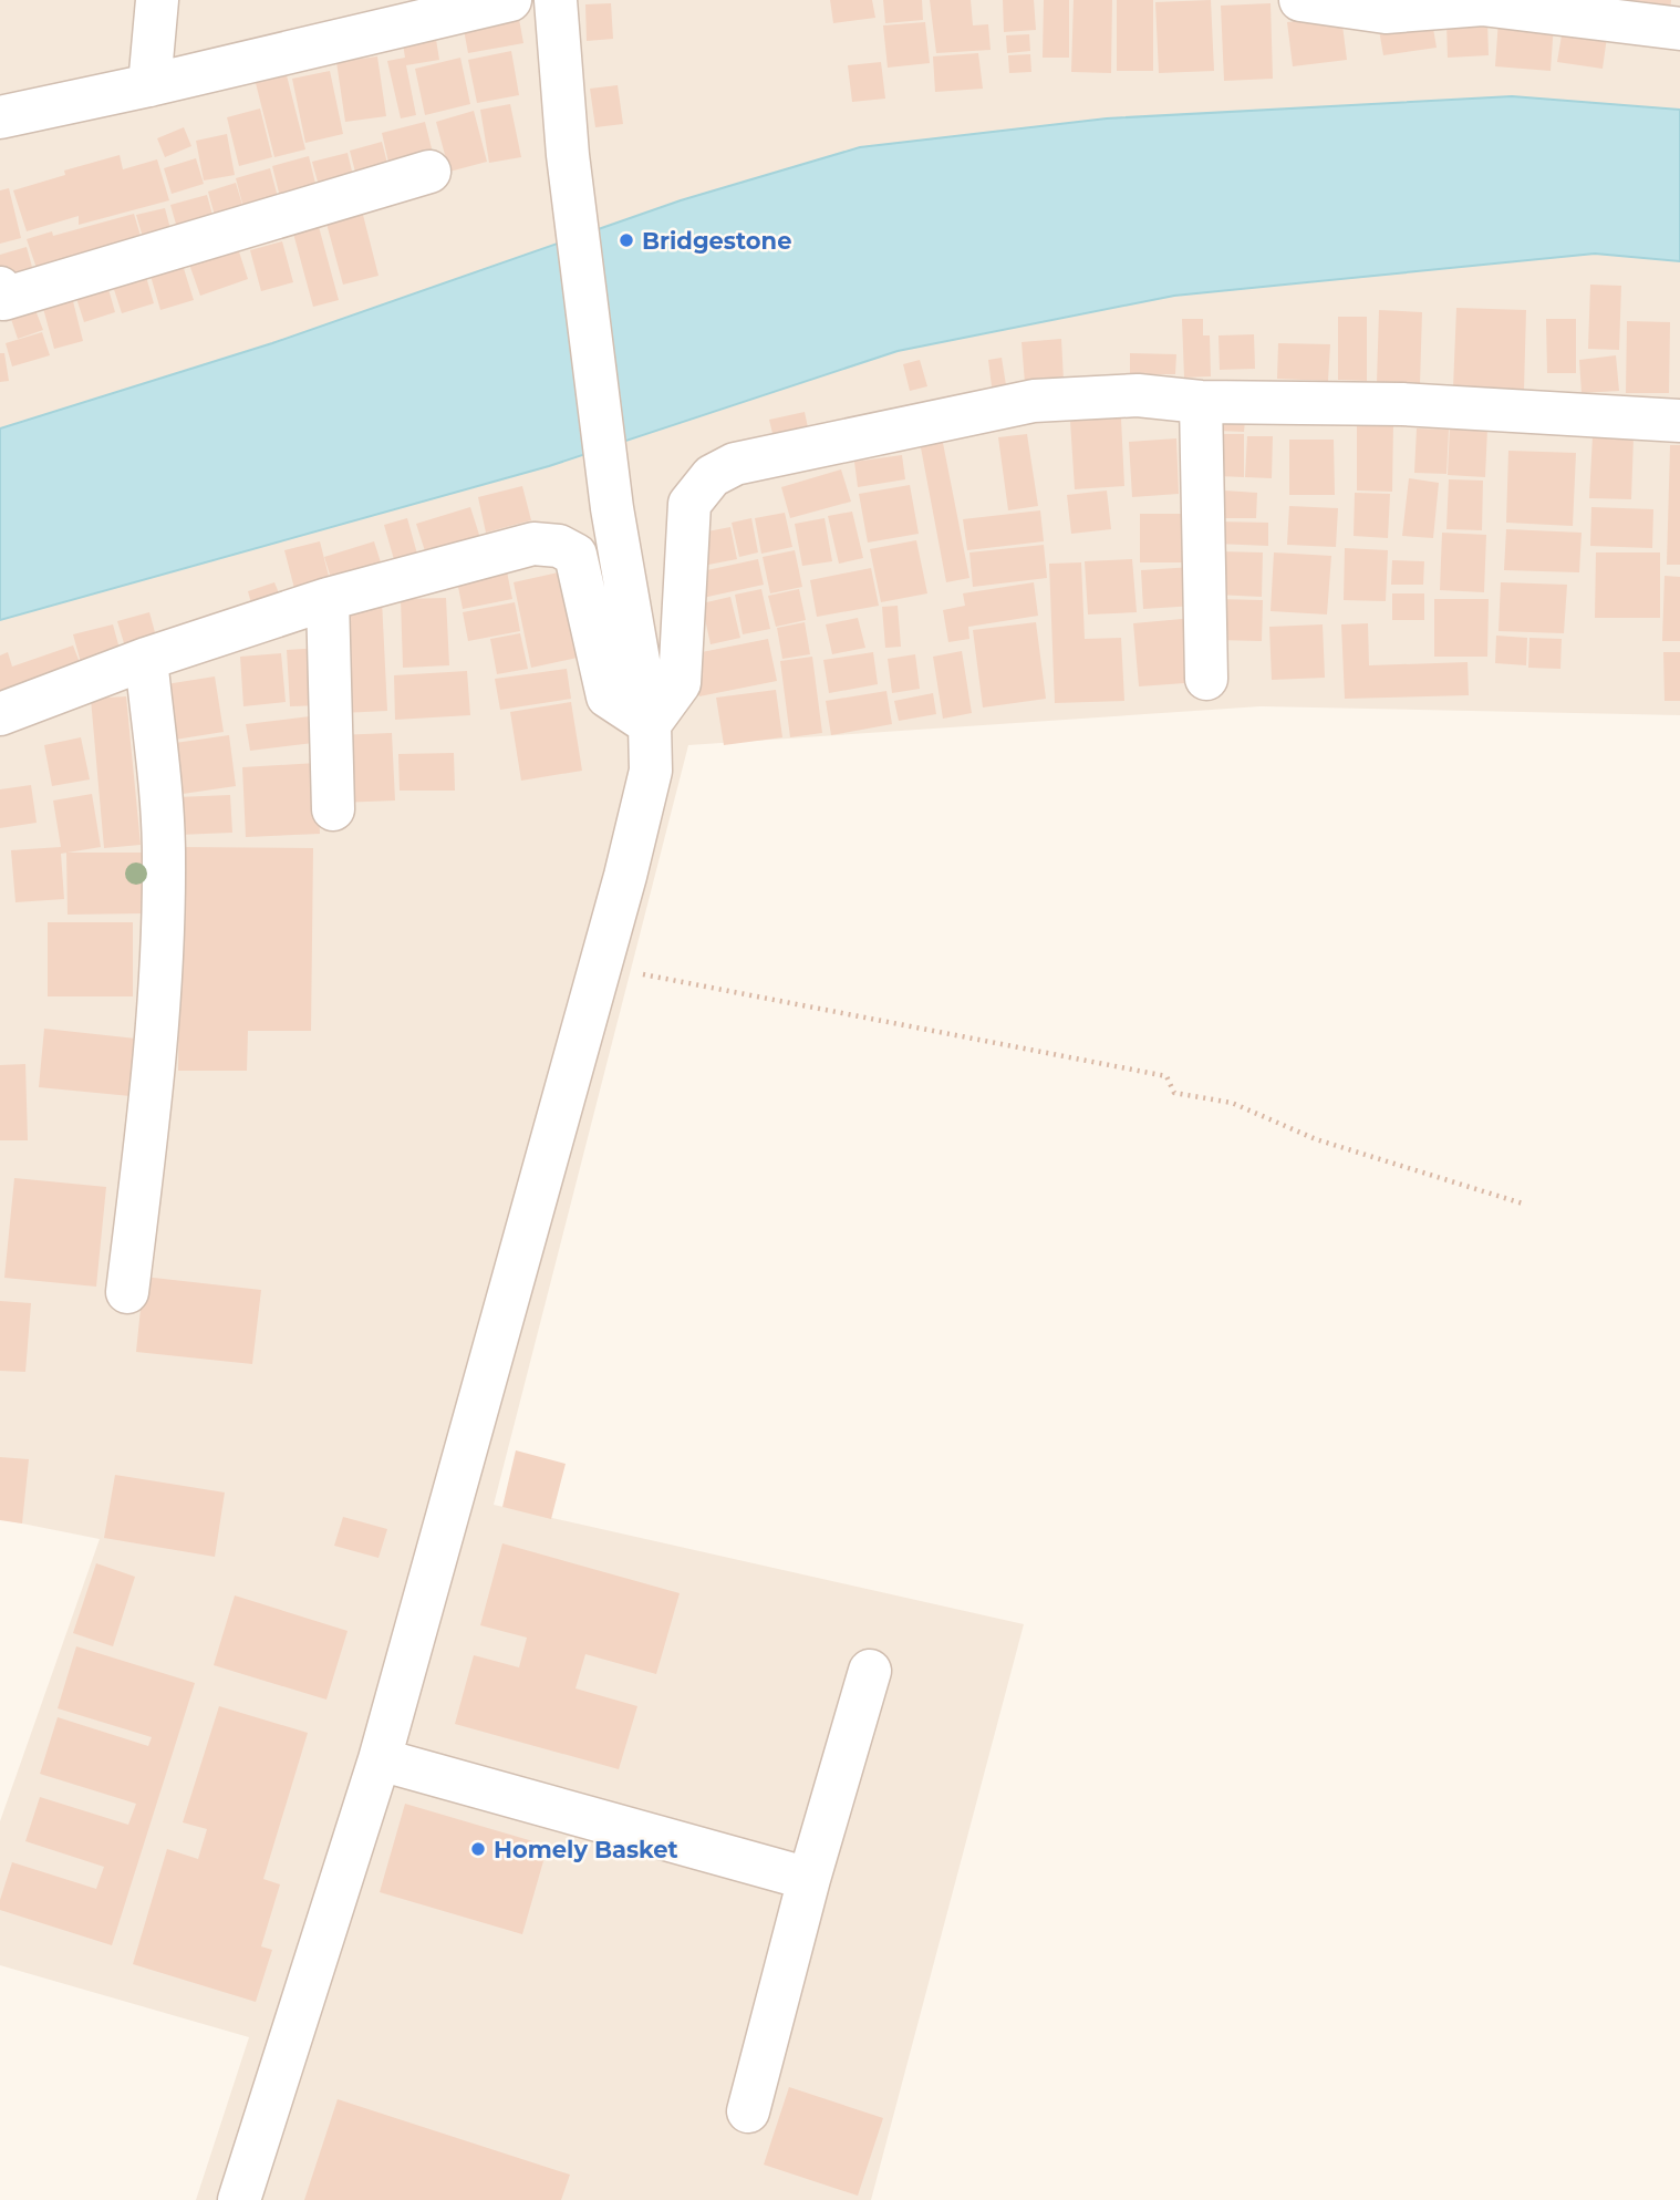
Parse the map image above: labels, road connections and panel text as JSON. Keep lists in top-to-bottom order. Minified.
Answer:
{"places":["Bridgestone","Homely Basket"]}
